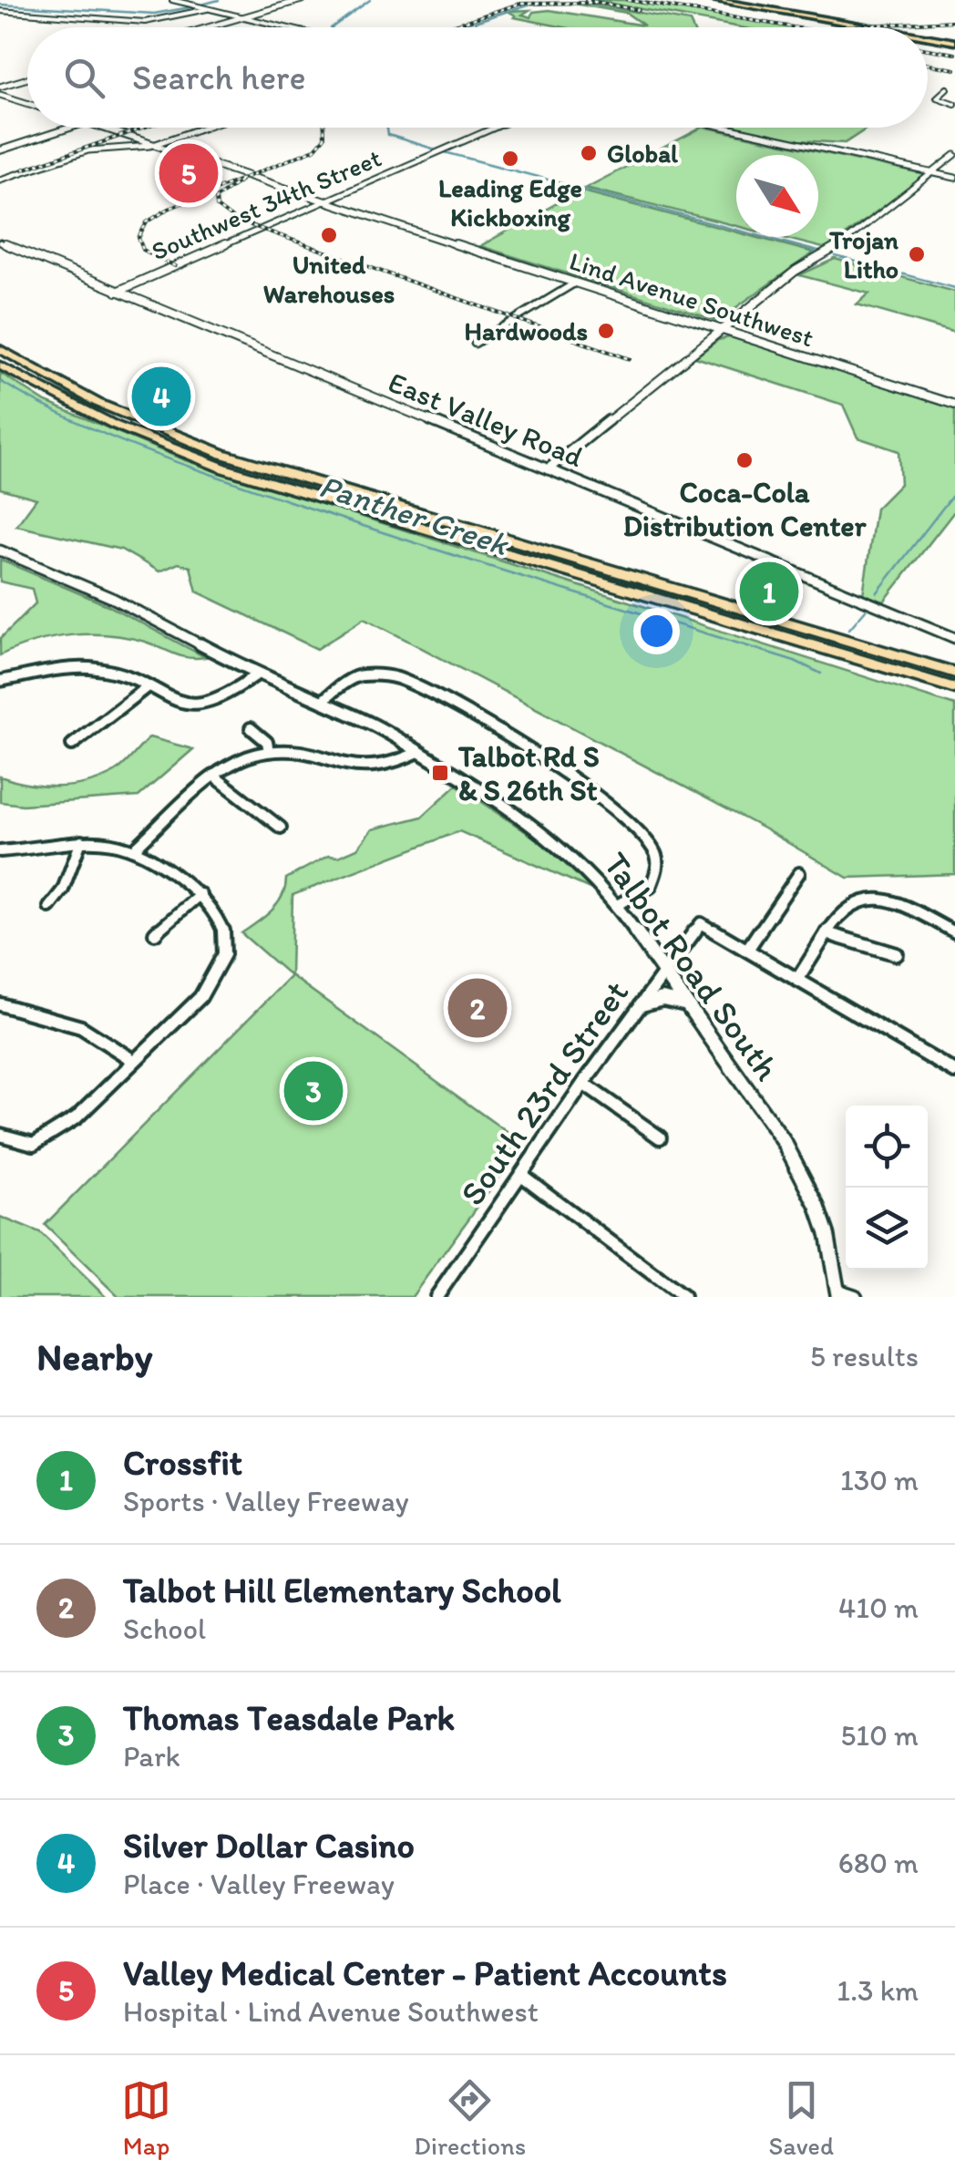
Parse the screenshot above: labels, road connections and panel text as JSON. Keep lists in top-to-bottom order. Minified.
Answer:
{"streets":{"main road":["Lind Avenue Southwest"],"street":["Southwest 34th Street","East Valley Road","Talbot Road South","South 23rd Street"]},"crossings":[["Southwest 34th Street","Lind Avenue Southwest"],["Southwest 34th Street","East Valley Road"],["Talbot Road South","South 23rd Street"]],"water":["Panther Creek"],"places":{"other":["Global","Leading Edge Kickboxing","United Warehouses","Trojan Litho","Hardwoods","Coca-Cola Distribution Center"],"transit":["Talbot Rd S & S 26th St"]},"north":"bottom right","page":{"search":"Search here","pins":["5","4","1","2","3"],"heading":["Nearby","5 results"],"list":[{"mark":"1","name":"Crossfit","note":"Sports · Valley Freeway","value":"130 m"},{"mark":"2","name":"Talbot Hill Elementary School","note":"School","value":"410 m"},{"mark":"3","name":"Thomas Teasdale Park","note":"Park","value":"510 m"},{"mark":"4","name":"Silver Dollar Casino","note":"Place · Valley Freeway","value":"680 m"},{"mark":"5","name":"Valley Medical Center - Patient Accounts","note":"Hospital · Lind Avenue Southwest","value":"1.3 km"}],"nav":["Map","Directions","Saved"]}}
